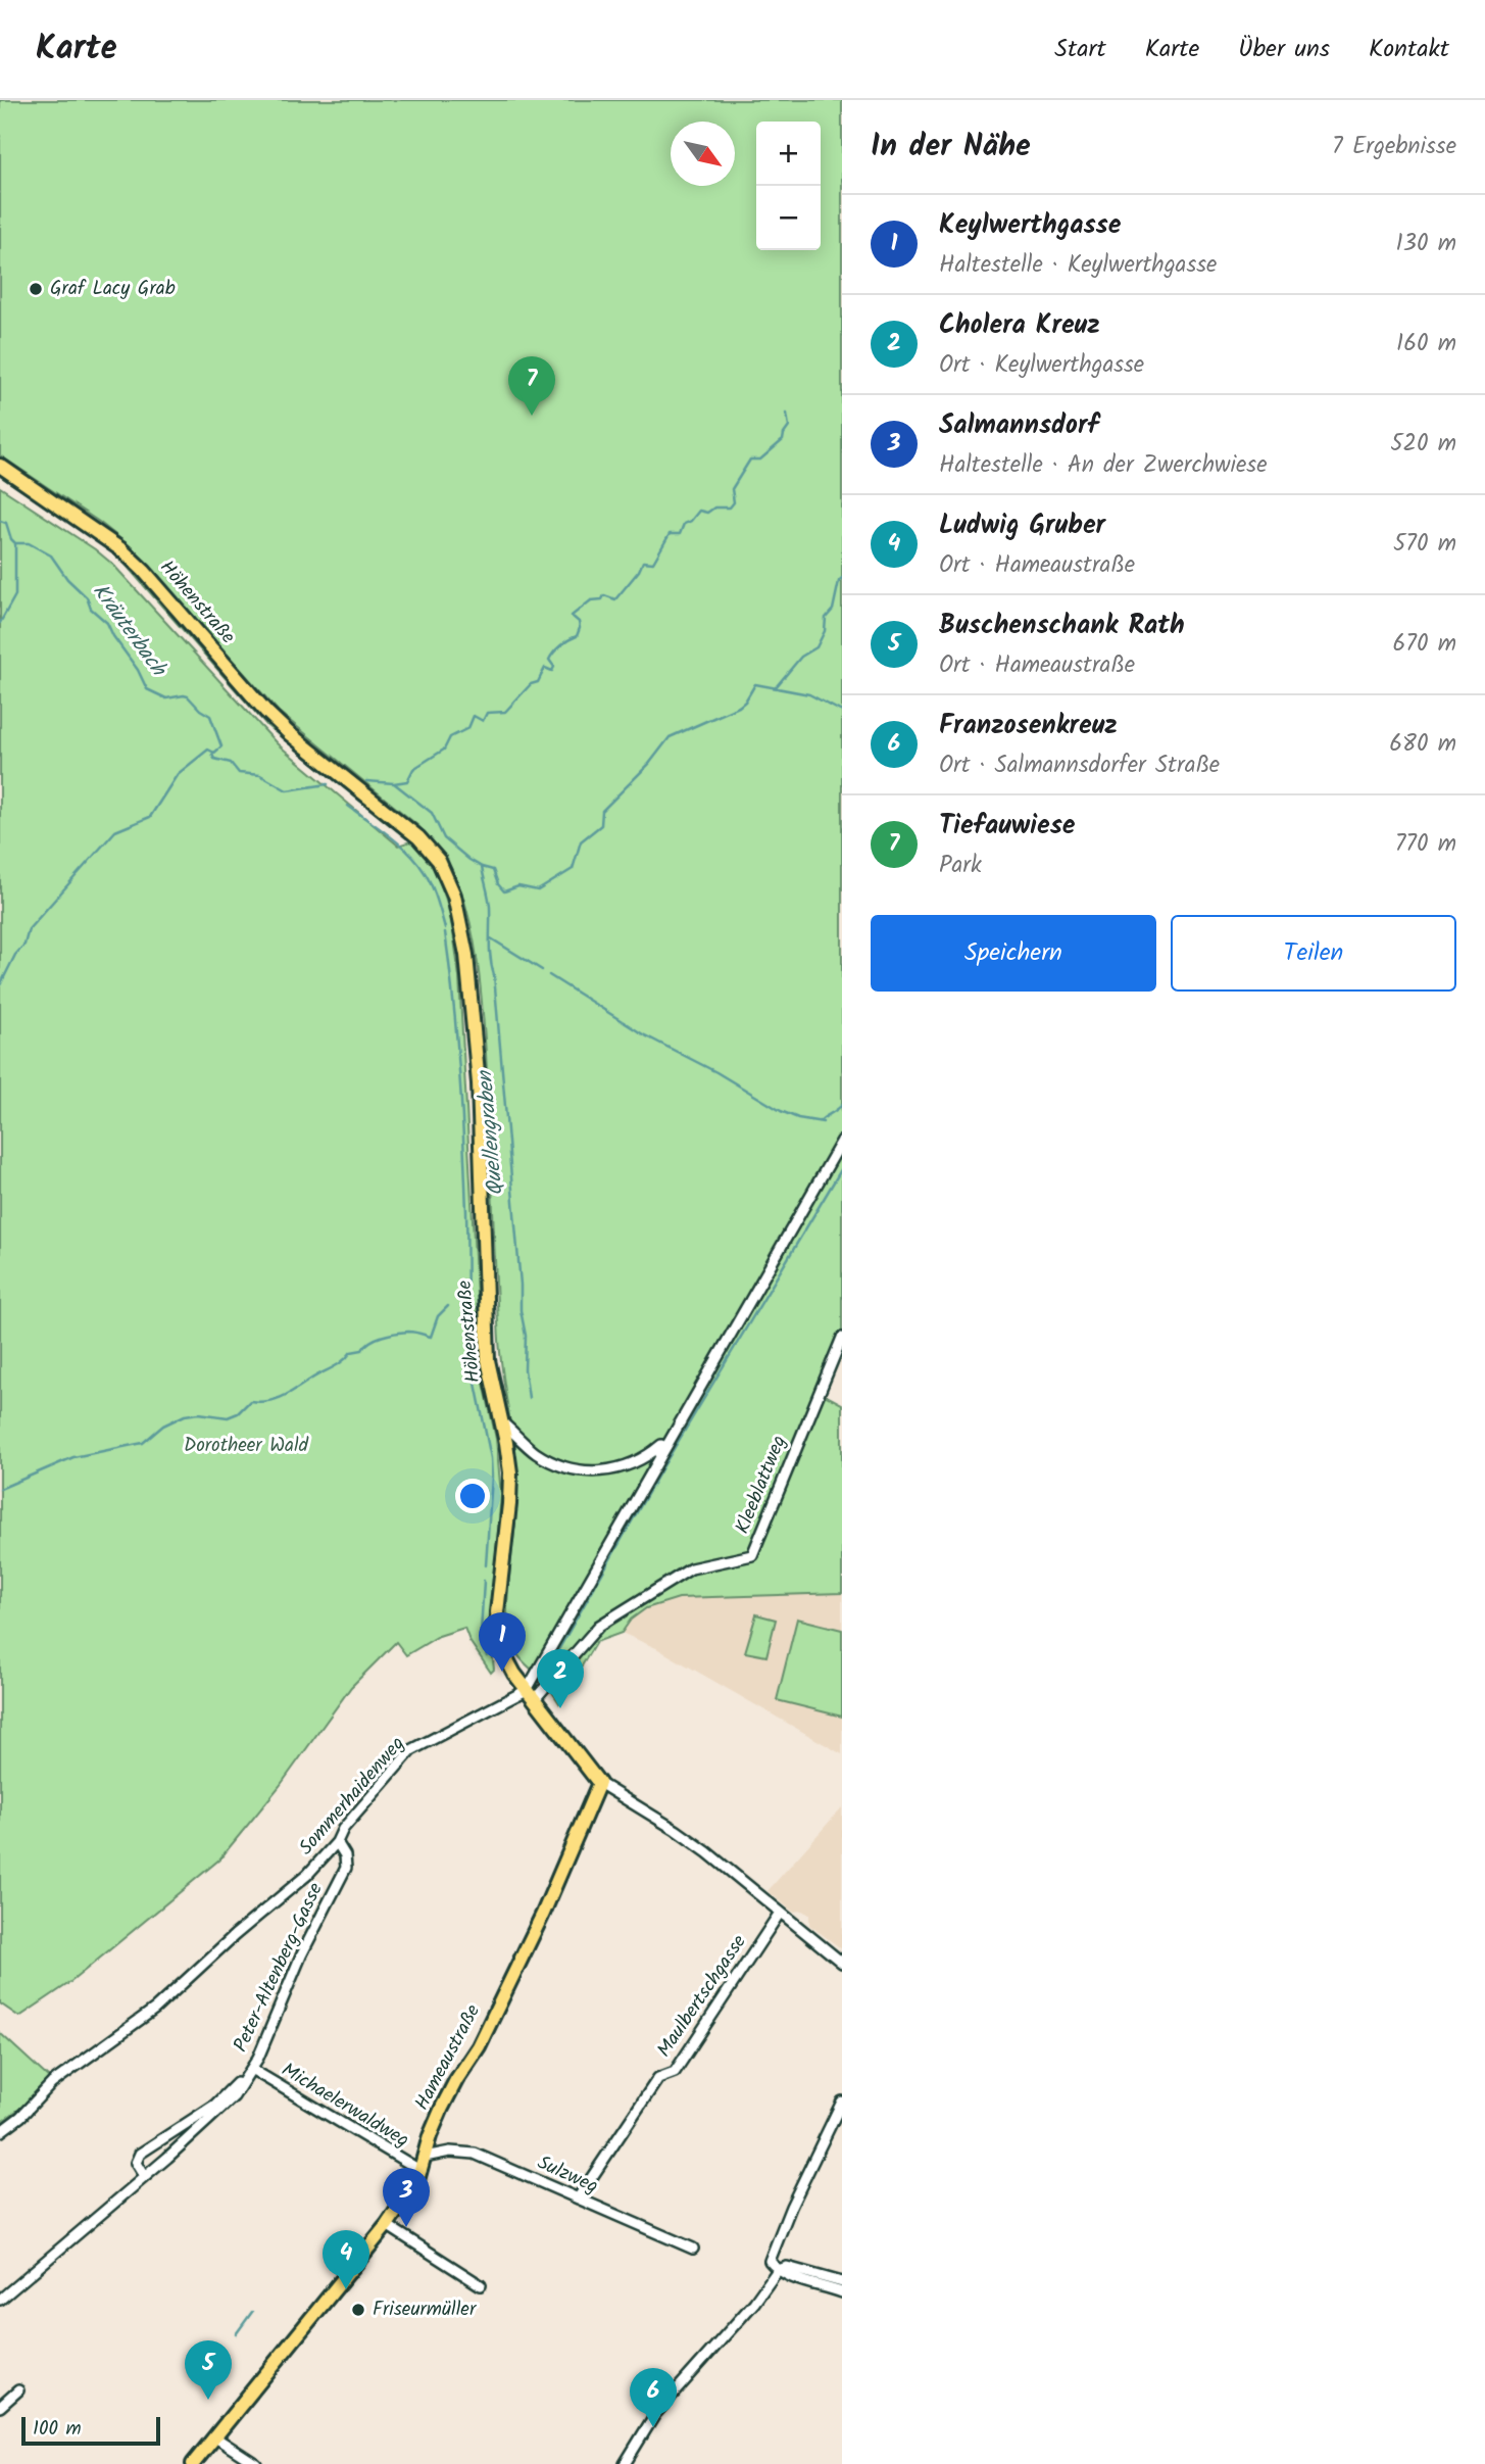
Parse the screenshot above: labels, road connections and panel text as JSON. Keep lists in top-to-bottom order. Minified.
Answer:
{"streets":{"main road":["Höhenstraße","Hameaustraße"],"street":["Kleeblattweg","Sommerhaidenweg","Peter-Altenberg-Gasse","Maulbertschgasse","Michaelerwaldweg","Sulzweg"]},"crossings":[["Höhenstraße","Kleeblattweg"],["Höhenstraße","Sommerhaidenweg"],["Höhenstraße","Hameaustraße"],["Kleeblattweg","Sommerhaidenweg"],["Sommerhaidenweg","Peter-Altenberg-Gasse"],["Peter-Altenberg-Gasse","Michaelerwaldweg"],["Maulbertschgasse","Sulzweg"],["Hameaustraße","Michaelerwaldweg"],["Hameaustraße","Sulzweg"]],"water":["Kräuterbach","Quellengraben"],"parks":["Dorotheer Wald"],"places":["Graf Lacy Grab","Friseurmüller"],"scale_bar":"100 m","north":"bottom right","page":{"header":"Karte","nav":["Start","Karte","Über uns","Kontakt"],"heading":["In der Nähe","7 Ergebnisse"],"map_buttons":["+","−"],"list":[{"mark":"1","name":"Keylwerthgasse","note":"Haltestelle · Keylwerthgasse","value":"130 m"},{"mark":"2","name":"Cholera Kreuz","note":"Ort · Keylwerthgasse","value":"160 m"},{"mark":"3","name":"Salmannsdorf","note":"Haltestelle · An der Zwerchwiese","value":"520 m"},{"mark":"4","name":"Ludwig Gruber","note":"Ort · Hameaustraße","value":"570 m"},{"mark":"5","name":"Buschenschank Rath","note":"Ort · Hameaustraße","value":"670 m"},{"mark":"6","name":"Franzosenkreuz","note":"Ort · Salmannsdorfer Straße","value":"680 m"},{"mark":"7","name":"Tiefauwiese","note":"Park","value":"770 m"}],"pins":["7","1","2","3","4","5","6"],"buttons":["Speichern","Teilen"],"scale":"100 m"}}
